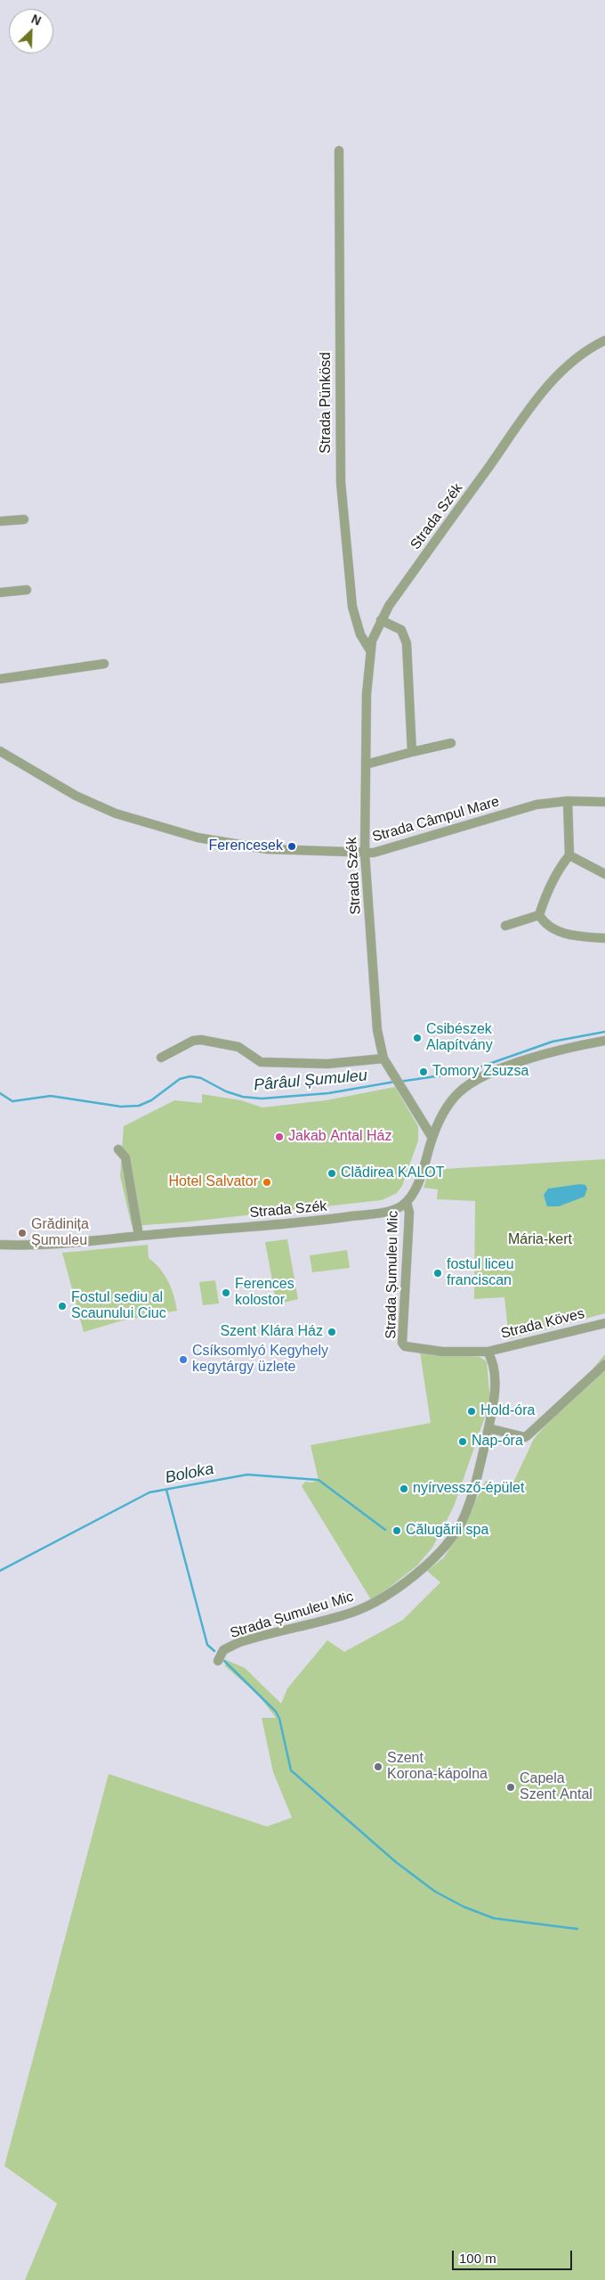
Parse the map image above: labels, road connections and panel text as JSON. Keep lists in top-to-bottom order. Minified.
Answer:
{"streets":{"street":["Strada Pünkösd","Strada Szék","Strada Câmpul Mare","Strada Șumuleu Mic","Strada Köves"]},"crossings":[["Strada Pünkösd","Strada Szék"],["Strada Szék","Strada Câmpul Mare"],["Strada Szék","Strada Șumuleu Mic"],["Strada Șumuleu Mic","Strada Köves"]],"water":["Pârâul Șumuleu","Boloka"],"parks":["Mária-kert"],"places":["Ferencesek","Csibészek Alapítvány","Tomory Zsuzsa","Jakab Antal Ház","Clădirea KALOT","Hotel Salvator","Grădinița Șumuleu","fostul liceu franciscan","Ferences kolostor","Fostul sediu al Scaunului Ciuc","Szent Klára Ház","Csíksomlyó Kegyhely kegytárgy üzlete","Hold-óra","Nap-óra","nyírvessző-épület","Călugării spa","Szent Korona-kápolna","Capela Szent Antal"],"scale_bar":"100 m","north":"top right"}
